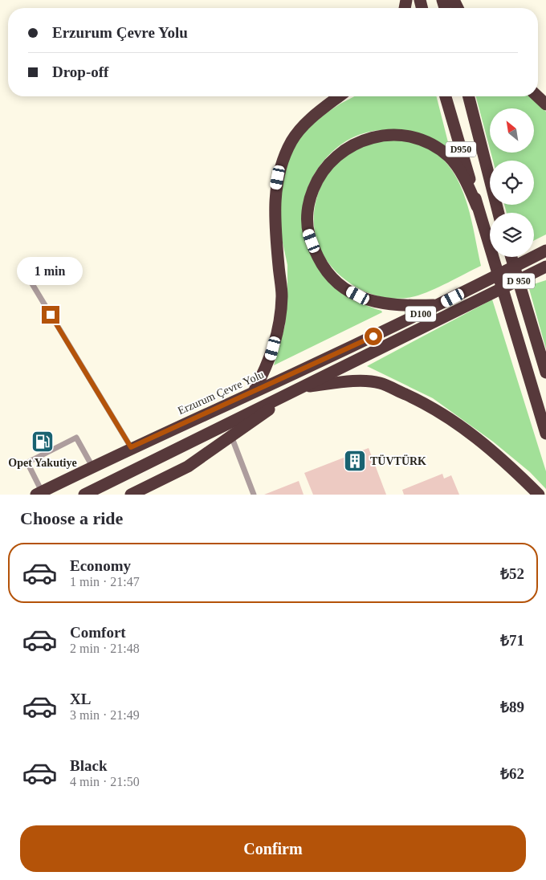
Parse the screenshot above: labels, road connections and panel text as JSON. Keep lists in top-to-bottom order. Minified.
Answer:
{"streets":{"highway":["D950","D 950","D100","Erzurum Çevre Yolu"]},"places":{"fuel station":["Opet Yakutiye"],"building":["TÜVTÜRK"]},"north":"top left","page":{"banner":["Erzurum Çevre Yolu","Drop-off"],"bubble":"1 min","heading":"Choose a ride","list":[{"name":"Economy","note":"1 min · 21:47","value":"₺52"},{"name":"Comfort","note":"2 min · 21:48","value":"₺71"},{"name":"XL","note":"3 min · 21:49","value":"₺89"},{"name":"Black","note":"4 min · 21:50","value":"₺62"}],"buttons":"Confirm"}}
